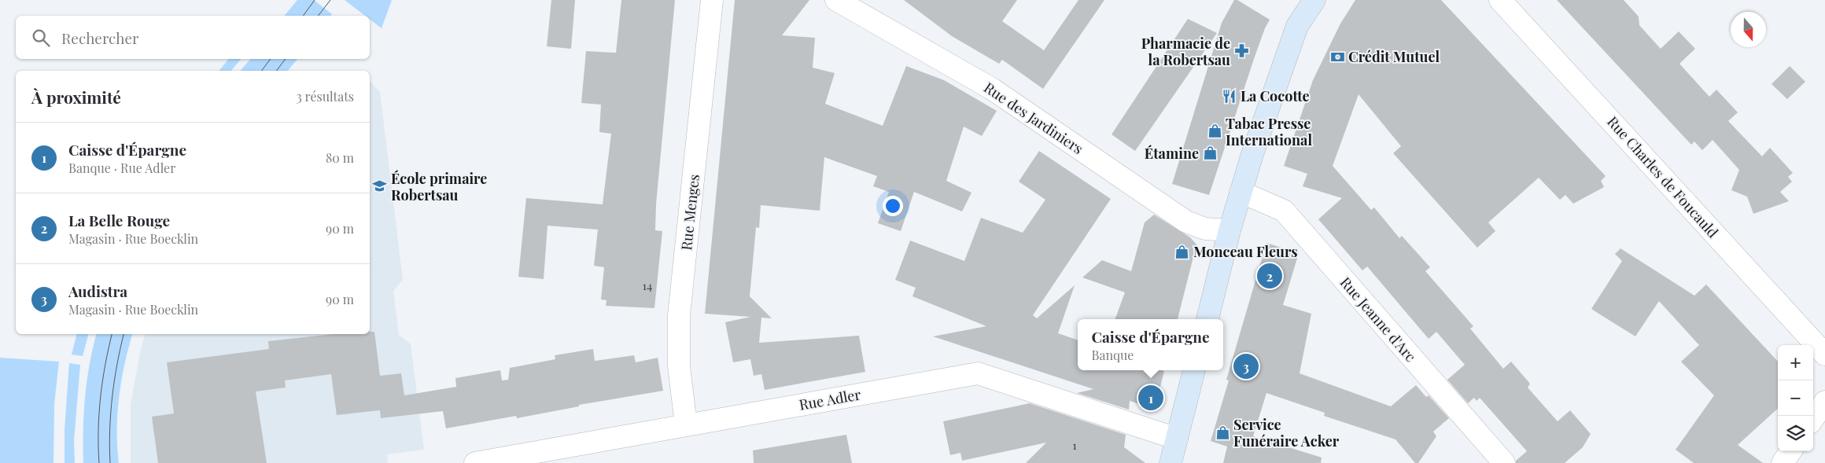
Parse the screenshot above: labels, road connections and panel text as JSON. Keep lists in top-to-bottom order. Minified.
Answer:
{"streets":{"street":["Rue des Jardiniers","Rue Charles de Foucauld","Rue Menges","Rue Jeanne d'Arc","Rue Adler"]},"crossings":[["Rue Menges","Rue Adler"]],"places":{"pharmacy":["Pharmacie de la Robertsau"],"bank":["Crédit Mutuel"],"restaurant":["La Cocotte"],"shop":["Tabac Presse International","Étamine","Monceau Fleurs","Service Funéraire Acker"],"school or university":["École primaire Robertsau"]},"house_numbers":["14","1"],"north":"bottom","page":{"search":"Rechercher","heading":["À proximité","3 résultats"],"list":[{"mark":"1","name":"Caisse d'Épargne","note":"Banque · Rue Adler","value":"80 m"},{"mark":"2","name":"La Belle Rouge","note":"Magasin · Rue Boecklin","value":"90 m"},{"mark":"3","name":"Audistra","note":"Magasin · Rue Boecklin","value":"90 m"}],"pins":["2","3","1"],"popup":["Caisse d'Épargne","Banque"],"map_buttons":["+","−"]}}
